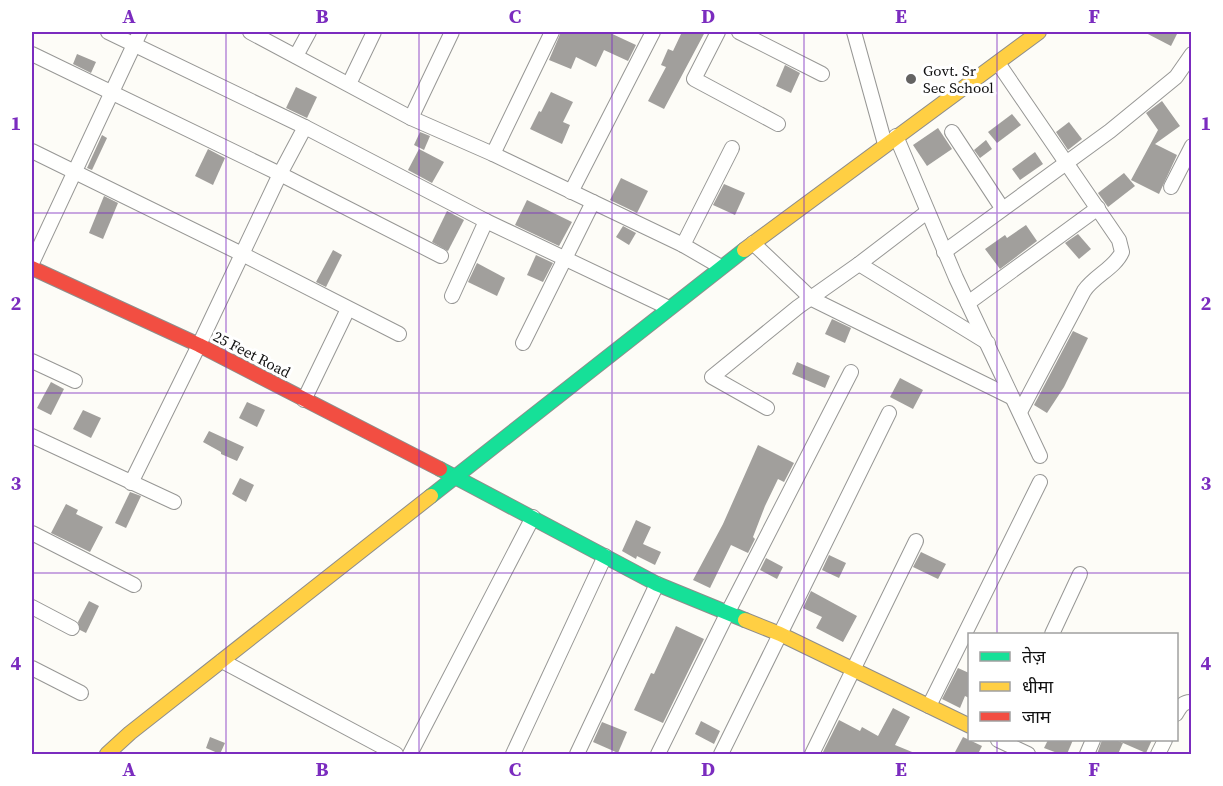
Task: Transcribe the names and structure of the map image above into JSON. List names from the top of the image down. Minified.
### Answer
{"streets":{"street":["25 Feet Road"]},"places":["Govt. Sr Sec School"],"legend":["तेज़","धीमा","जाम"],"grid":{"columns":["A","B","C","D","E","F"],"rows":["1","2","3","4"]}}
